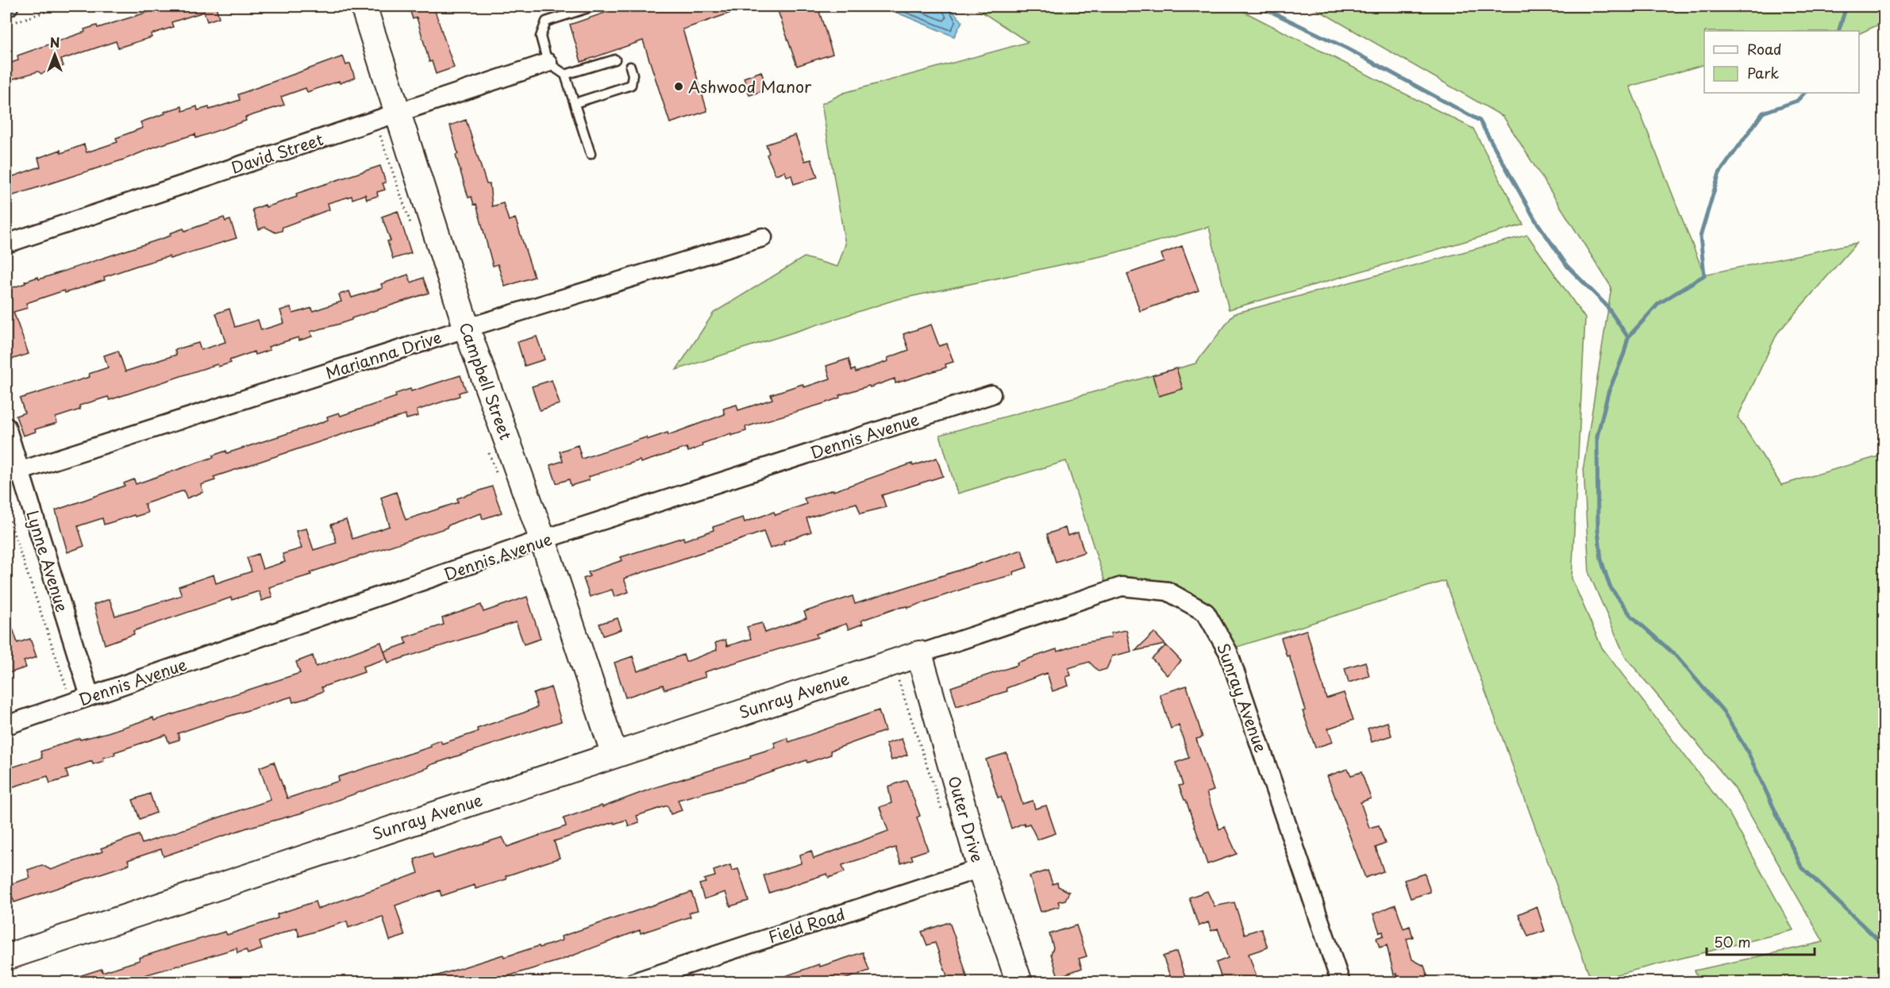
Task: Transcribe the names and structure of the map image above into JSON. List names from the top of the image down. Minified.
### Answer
{"streets":{"street":["David Street","Marianna Drive","Campbell Street","Dennis Avenue","Lynne Avenue","Sunray Avenue","Outer Drive","Field Road"]},"crossings":[["David Street","Campbell Street"],["Marianna Drive","Campbell Street"],["Marianna Drive","Lynne Avenue"],["Campbell Street","Dennis Avenue"],["Campbell Street","Sunray Avenue"],["Dennis Avenue","Lynne Avenue"],["Sunray Avenue","Outer Drive"],["Outer Drive","Field Road"]],"places":["Ashwood Manor"],"legend":["Road","Park"],"scale_bar":"50 m","north":"top"}
